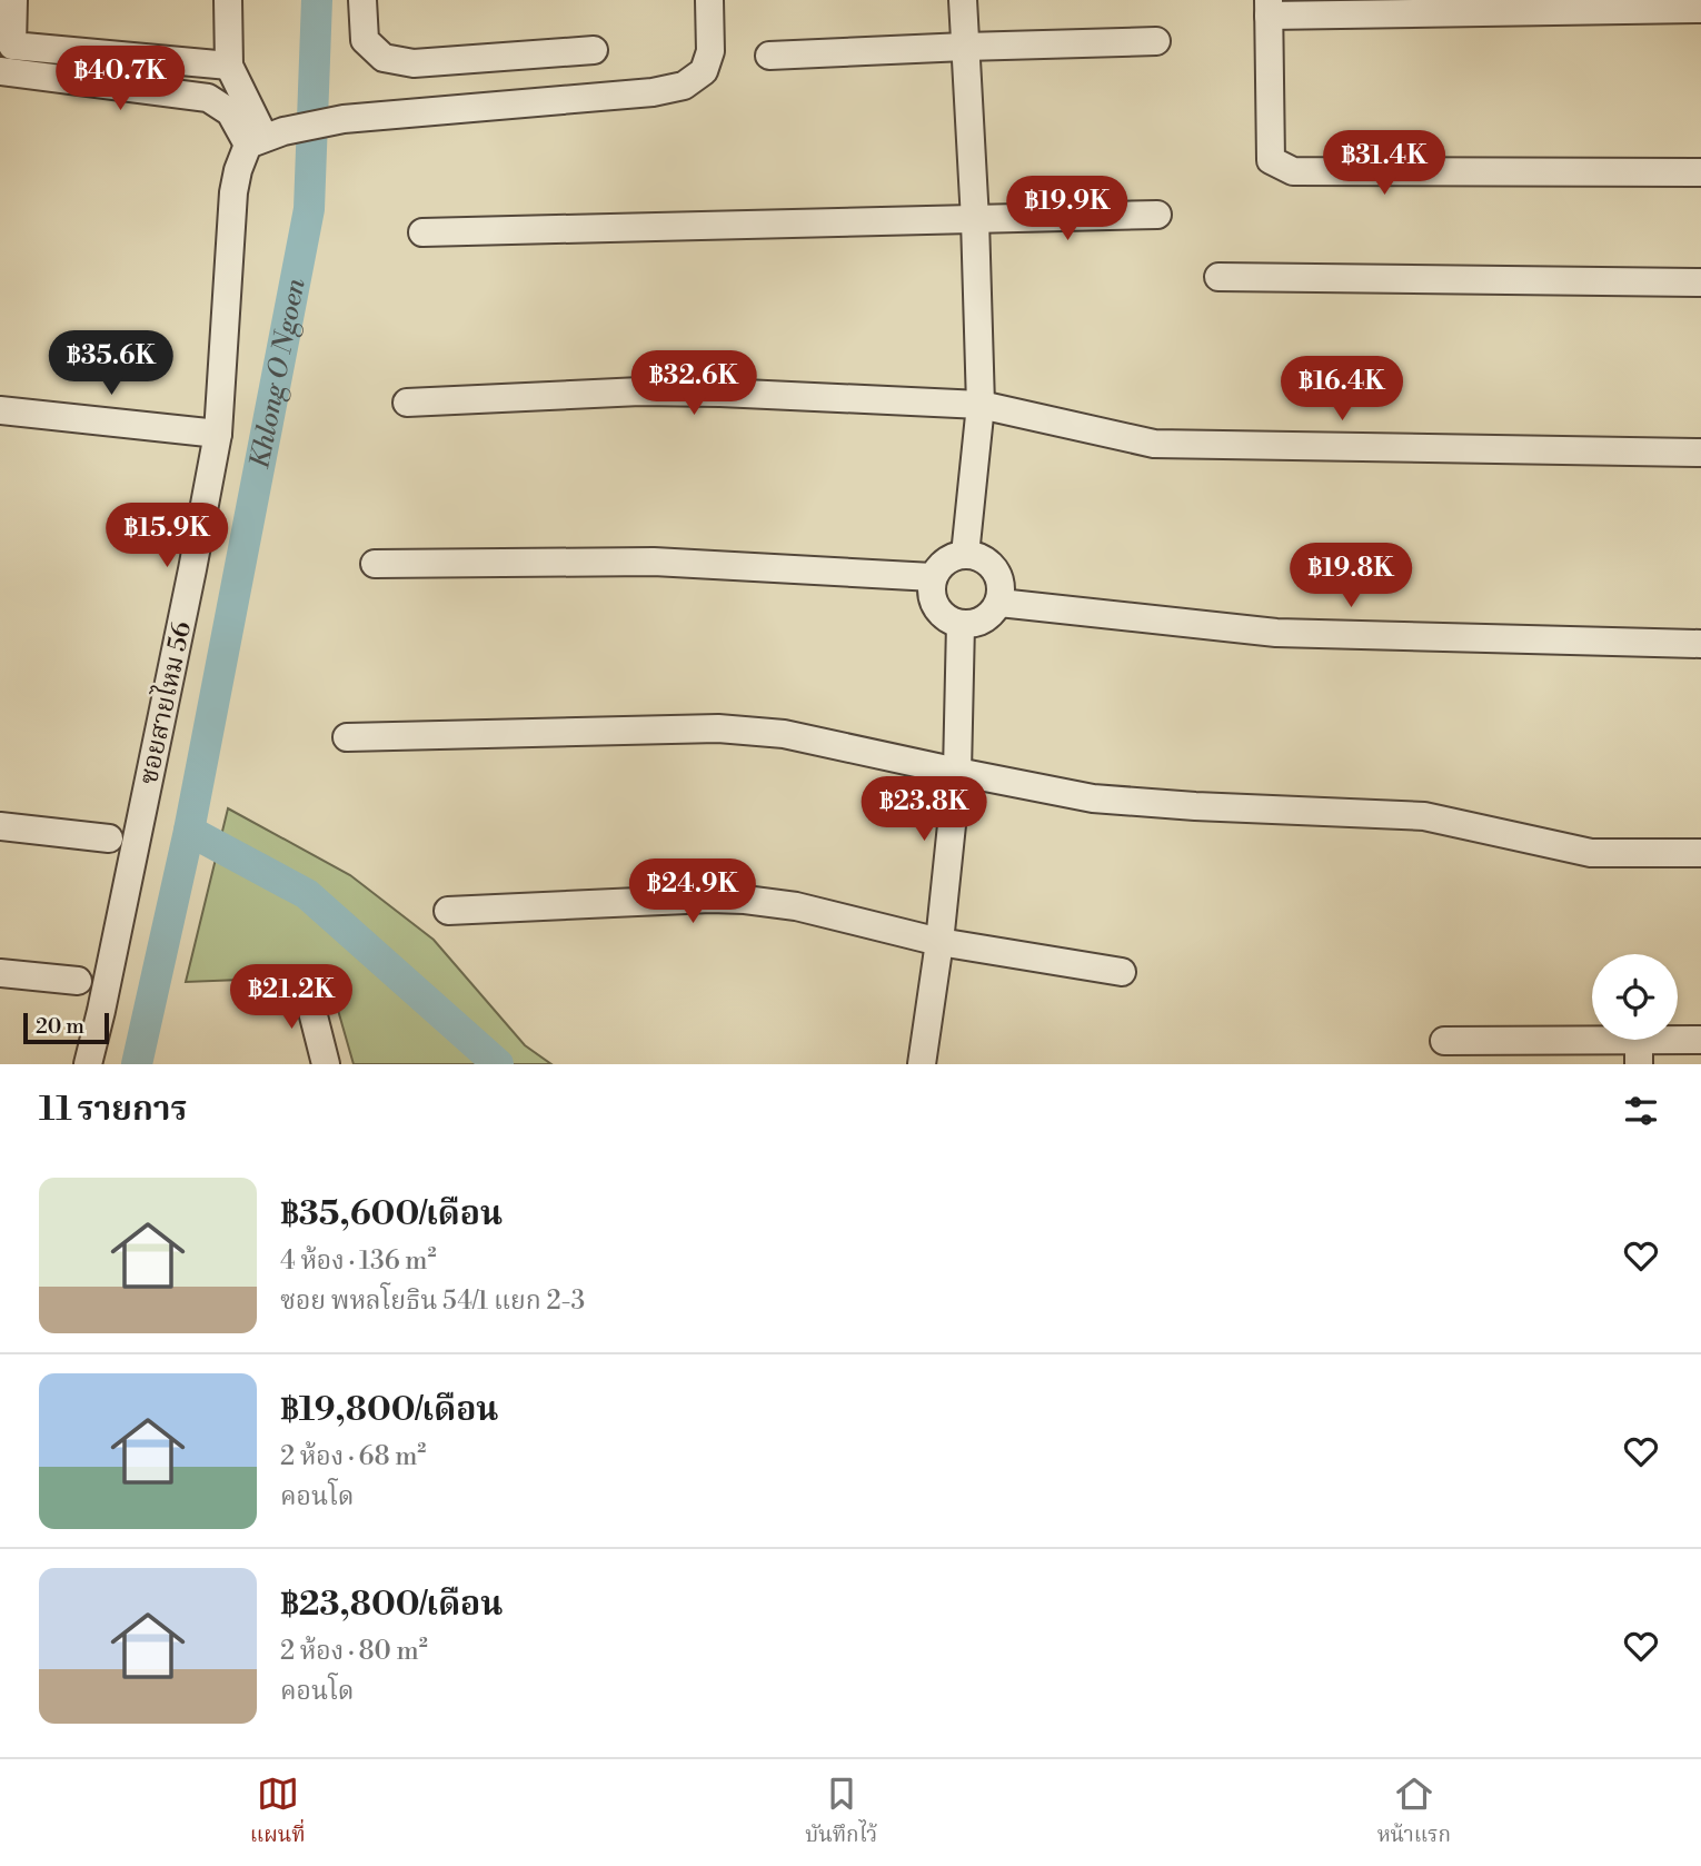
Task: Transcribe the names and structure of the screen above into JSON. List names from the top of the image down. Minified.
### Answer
{"streets":{"street":["ซอยสายไหม 56"]},"water":["Khlong O Ngoen"],"scale_bar":"20 m","page":{"price":["฿40.7K","฿31.4K","฿19.9K","฿35.6K","฿32.6K","฿16.4K","฿15.9K","฿19.8K","฿23.8K","฿24.9K","฿21.2K"],"scale":"20 m","heading":"11 รายการ","list":[{"name":"฿35,600/เดือน","note":"4 ห้อง · 136 m² · ซอย พหลโยธิน 54/1 แยก 2-3"},{"name":"฿19,800/เดือน","note":"2 ห้อง · 68 m² · คอนโด"},{"name":"฿23,800/เดือน","note":"2 ห้อง · 80 m² · คอนโด"}],"tabs":["แผนที่","บันทึกไว้","หน้าแรก"]}}
